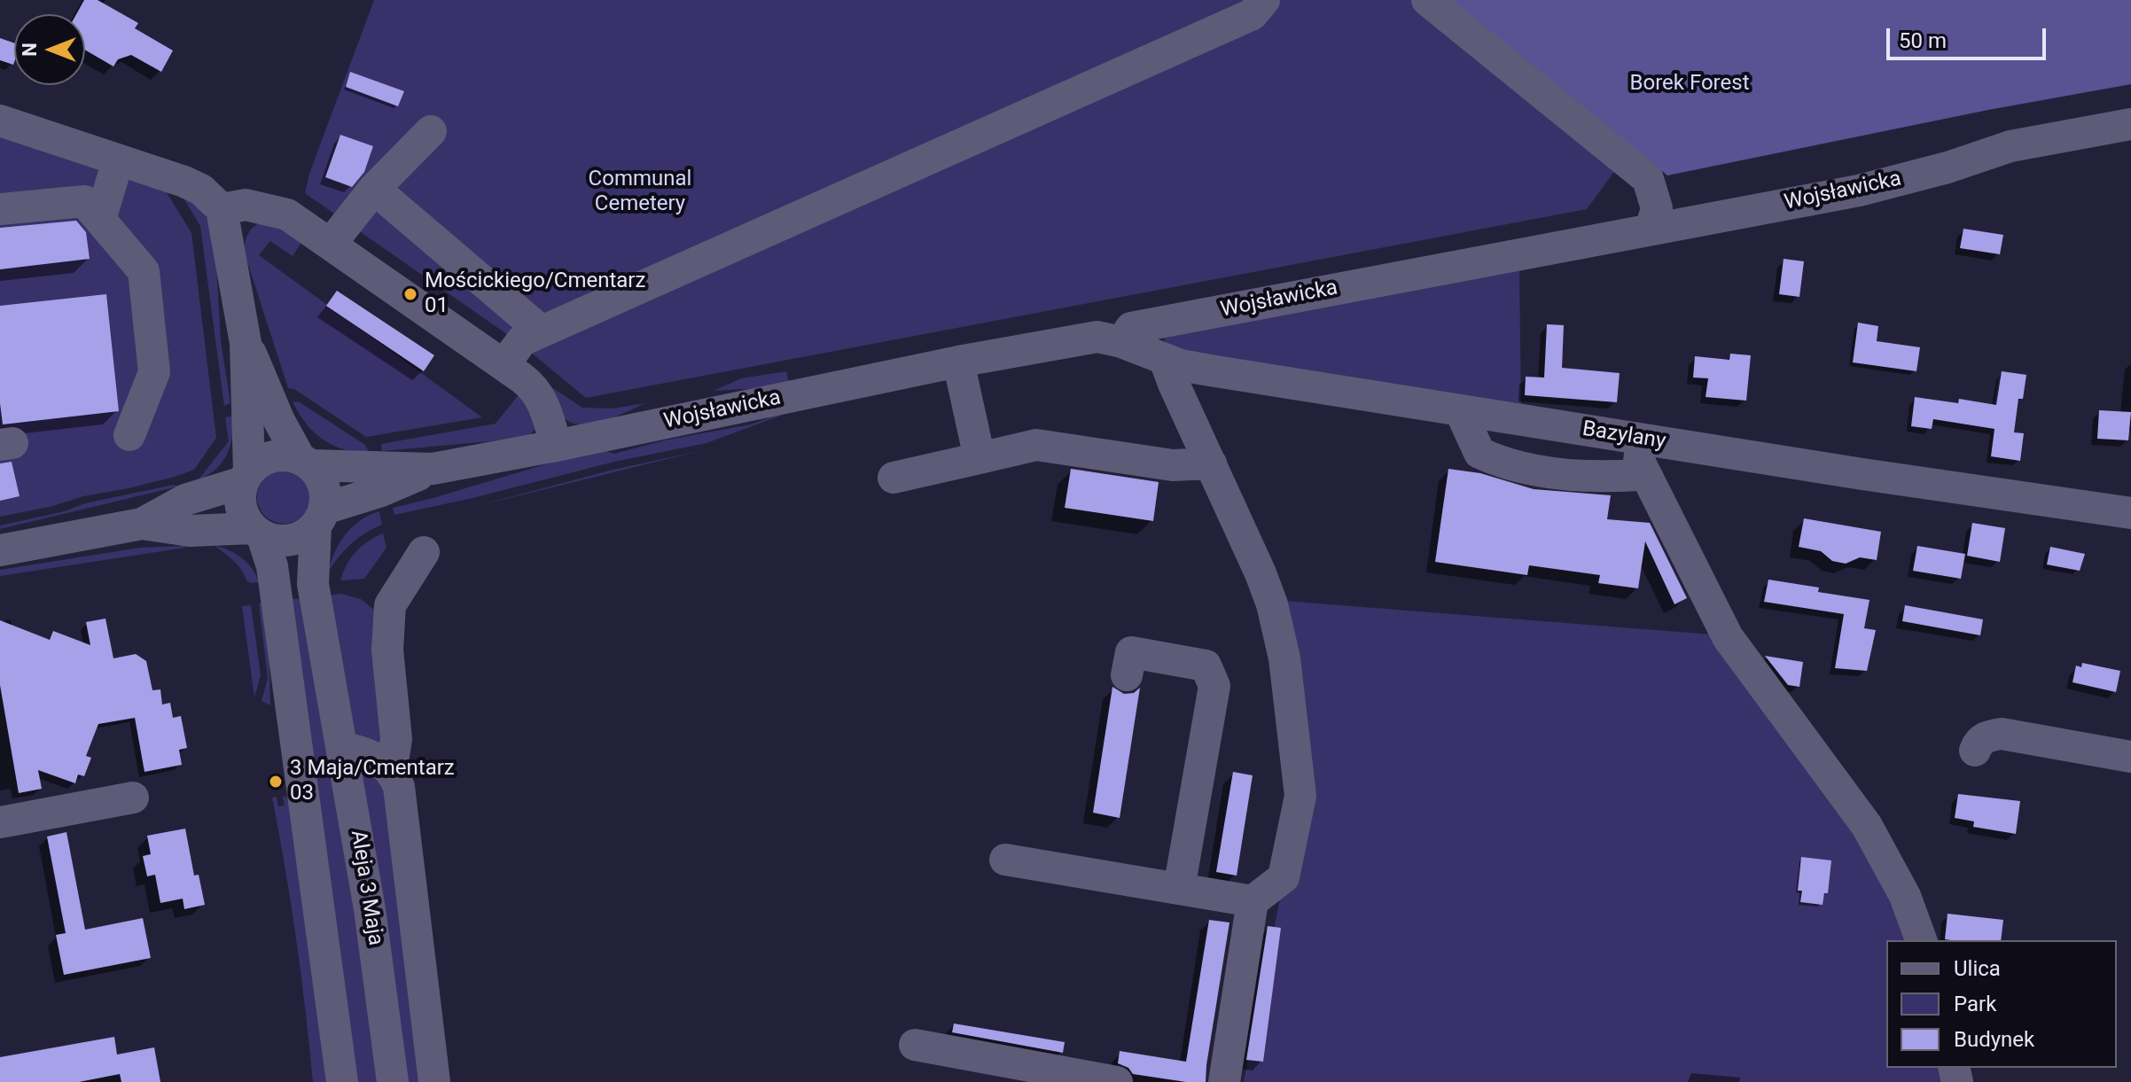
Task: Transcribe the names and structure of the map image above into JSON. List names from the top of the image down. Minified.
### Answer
{"streets":{"street":["Wojsławicka","Bazylany","Aleja 3 Maja"]},"crossings":[["Wojsławicka","Bazylany"],["Wojsławicka","Aleja 3 Maja"]],"parks":["Borek Forest","Communal Cemetery"],"places":["Mościckiego/Cmentarz 01","3 Maja/Cmentarz 03"],"legend":["Ulica","Park","Budynek"],"scale_bar":"50 m","north":"left"}
